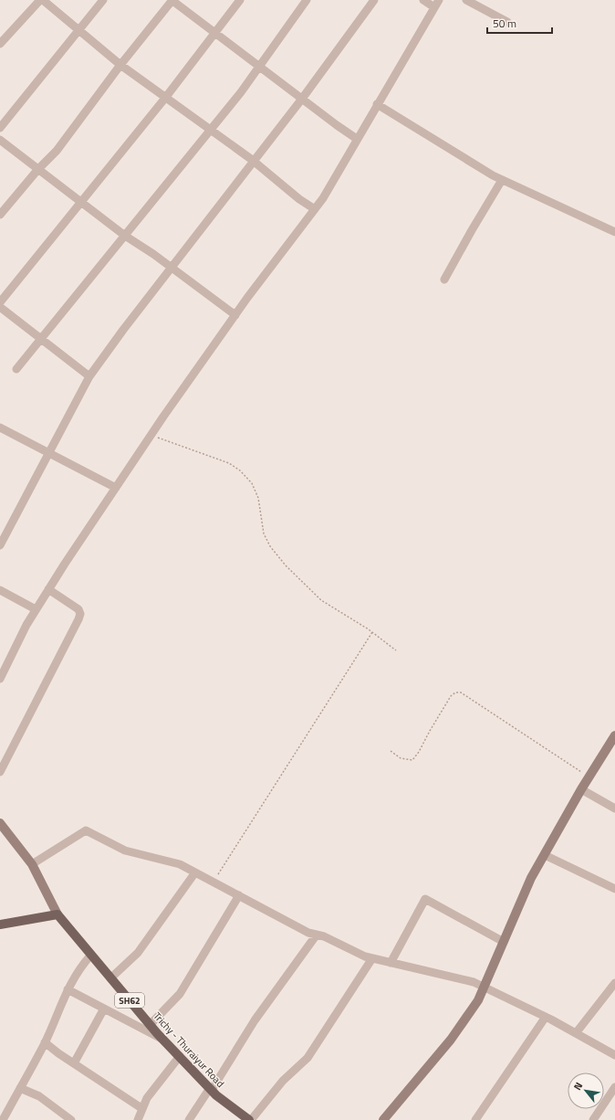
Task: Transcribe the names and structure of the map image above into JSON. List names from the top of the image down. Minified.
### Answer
{"streets":{"main road":["SH62","Trichy - Thuraiyur Road"]},"scale_bar":"50 m","north":"top left"}
